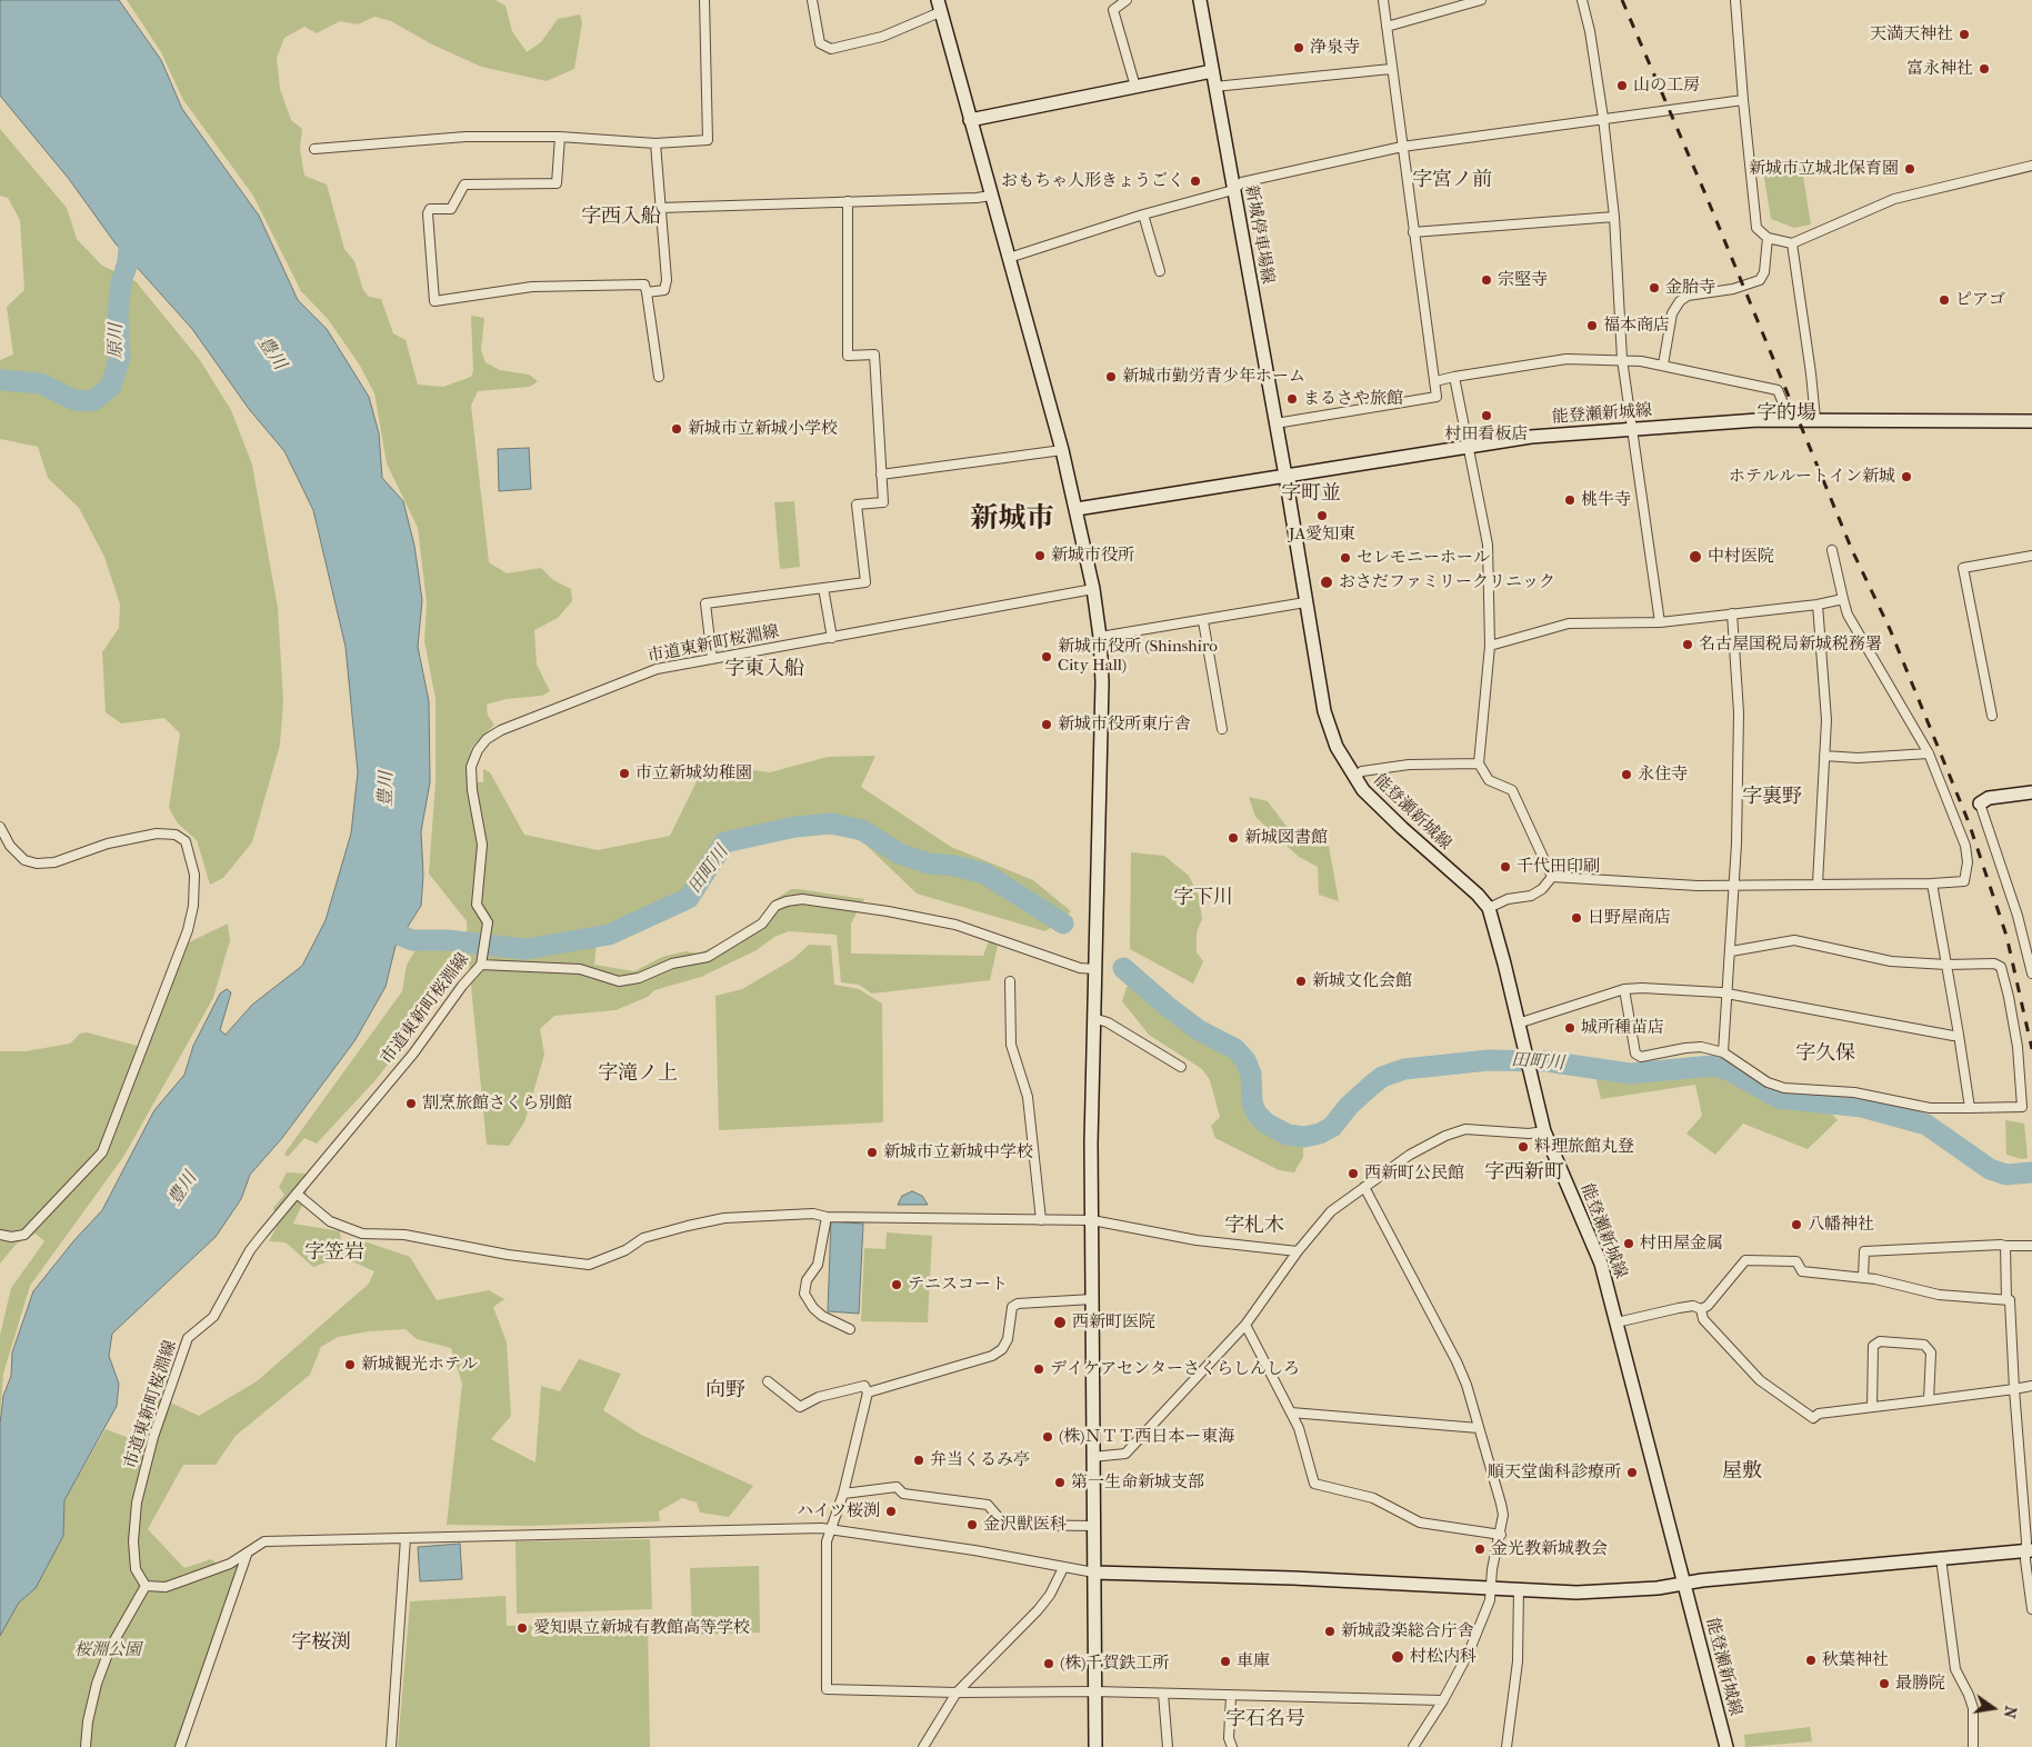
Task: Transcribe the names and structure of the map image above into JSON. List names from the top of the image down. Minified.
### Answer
{"streets":{"street":["新城停車場線","能登瀬新城線","市道東新町桜淵線"]},"crossings":[["新城停車場線","能登瀬新城線"]],"districts":["字宮ノ前","字西入船","字的場","字町並","新城市","字東入船","字裏野","字下川","字久保","字滝ノ上","字西新町","字札木","字笠岩","向野","屋敷","字桜渕","字石名号"],"water":["原川","豊川","田町川"],"parks":["桜淵公園"],"places":["天満天神社","浄泉寺","富永神社","山の工房","新城市立城北保育園","おもちゃ人形きょうごく","宗堅寺","金胎寺","ピアゴ","福本商店","新城市勤労青少年ホーム","まるさや旅館","村田看板店","新城市立新城小学校","ホテルルートイン新城","桃牛寺","JA愛知東","新城市役所","中村医院","セレモニーホール","おさだファミリークリニック","名古屋国税局新城税務署","新城市役所 (Shinshiro City Hall)","新城市役所東庁舎","市立新城幼稚園","永住寺","新城図書館","千代田印刷","日野屋商店","新城文化会館","城所種苗店","割烹旅館さくら別館","料理旅館丸登","新城市立新城中学校","西新町公民館","八幡神社","村田屋金属","テニスコート","西新町医院","新城観光ホテル","デイケアセンターさくらしんしろ","(株)ＮＴＴ西日本ー東海","弁当くるみ亭","順天堂歯科診療所","第一生命新城支部","ハイツ桜渕","金沢獣医科","金光教新城教会","愛知県立新城有教館高等学校","新城設楽総合庁舎","村松内科","秋葉神社","車庫","(株)千賀鉄工所","最勝院"],"north":"right"}
